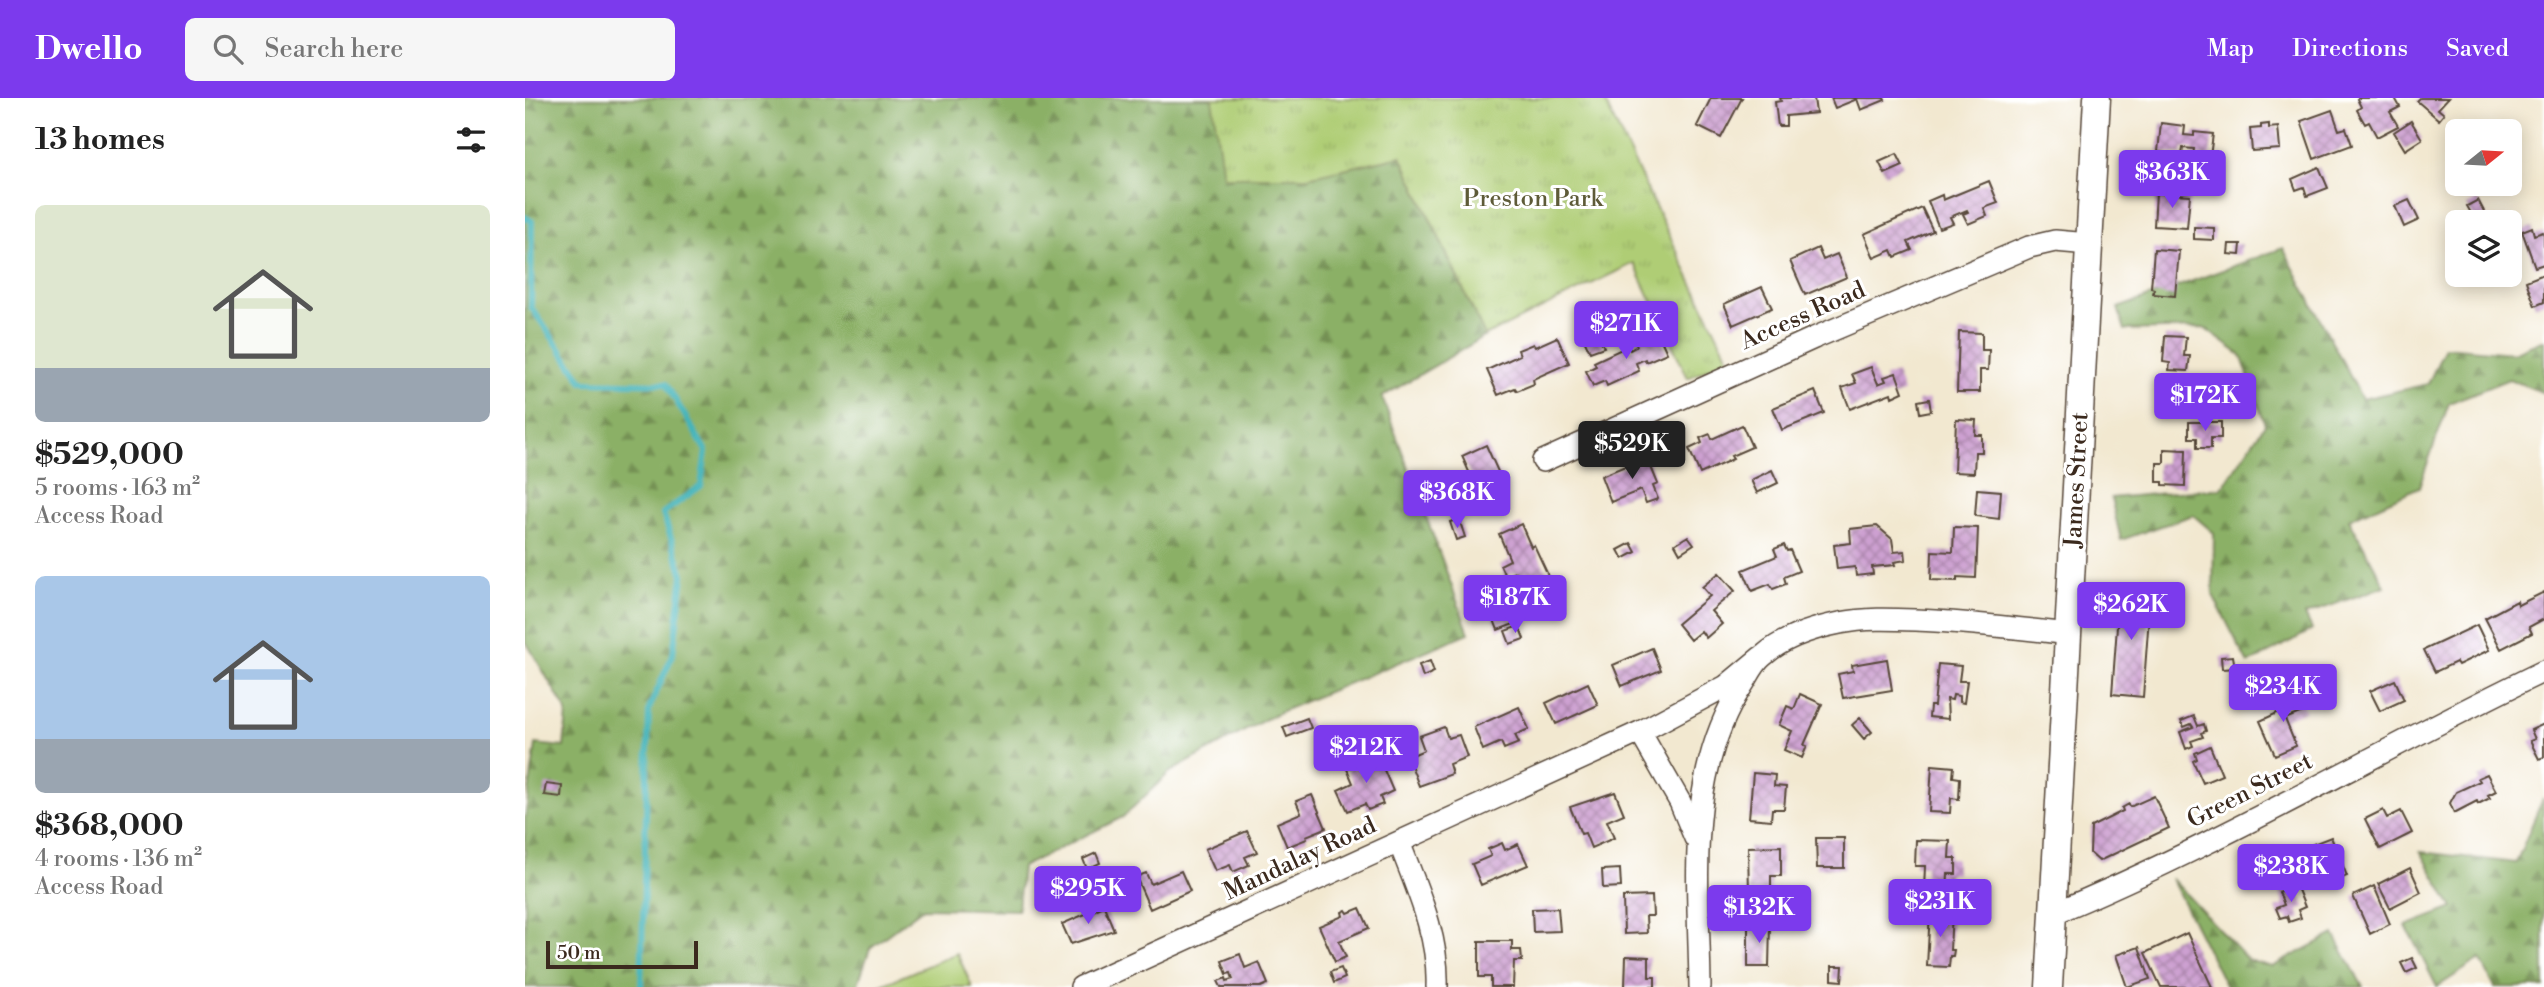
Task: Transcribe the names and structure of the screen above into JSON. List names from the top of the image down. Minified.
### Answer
{"streets":{"main road":["James Street"],"street":["Access Road","Green Street","Mandalay Road"]},"crossings":[["Access Road","James Street"],["James Street","Green Street"],["James Street","Mandalay Road"]],"parks":["Preston Park"],"scale_bar":"50 m","north":"right","page":{"header":"Dwello","search":"Search here","nav":["Map","Directions","Saved"],"heading":"13 homes","price":["$363K","$271K","$172K","$529K","$368K","$187K","$262K","$234K","$212K","$238K","$295K","$231K","$132K"],"list":[{"name":"$529,000","note":"5 rooms · 163 m² · Access Road"},{"name":"$368,000","note":"4 rooms · 136 m² · Access Road"}],"scale":"50 m"}}
